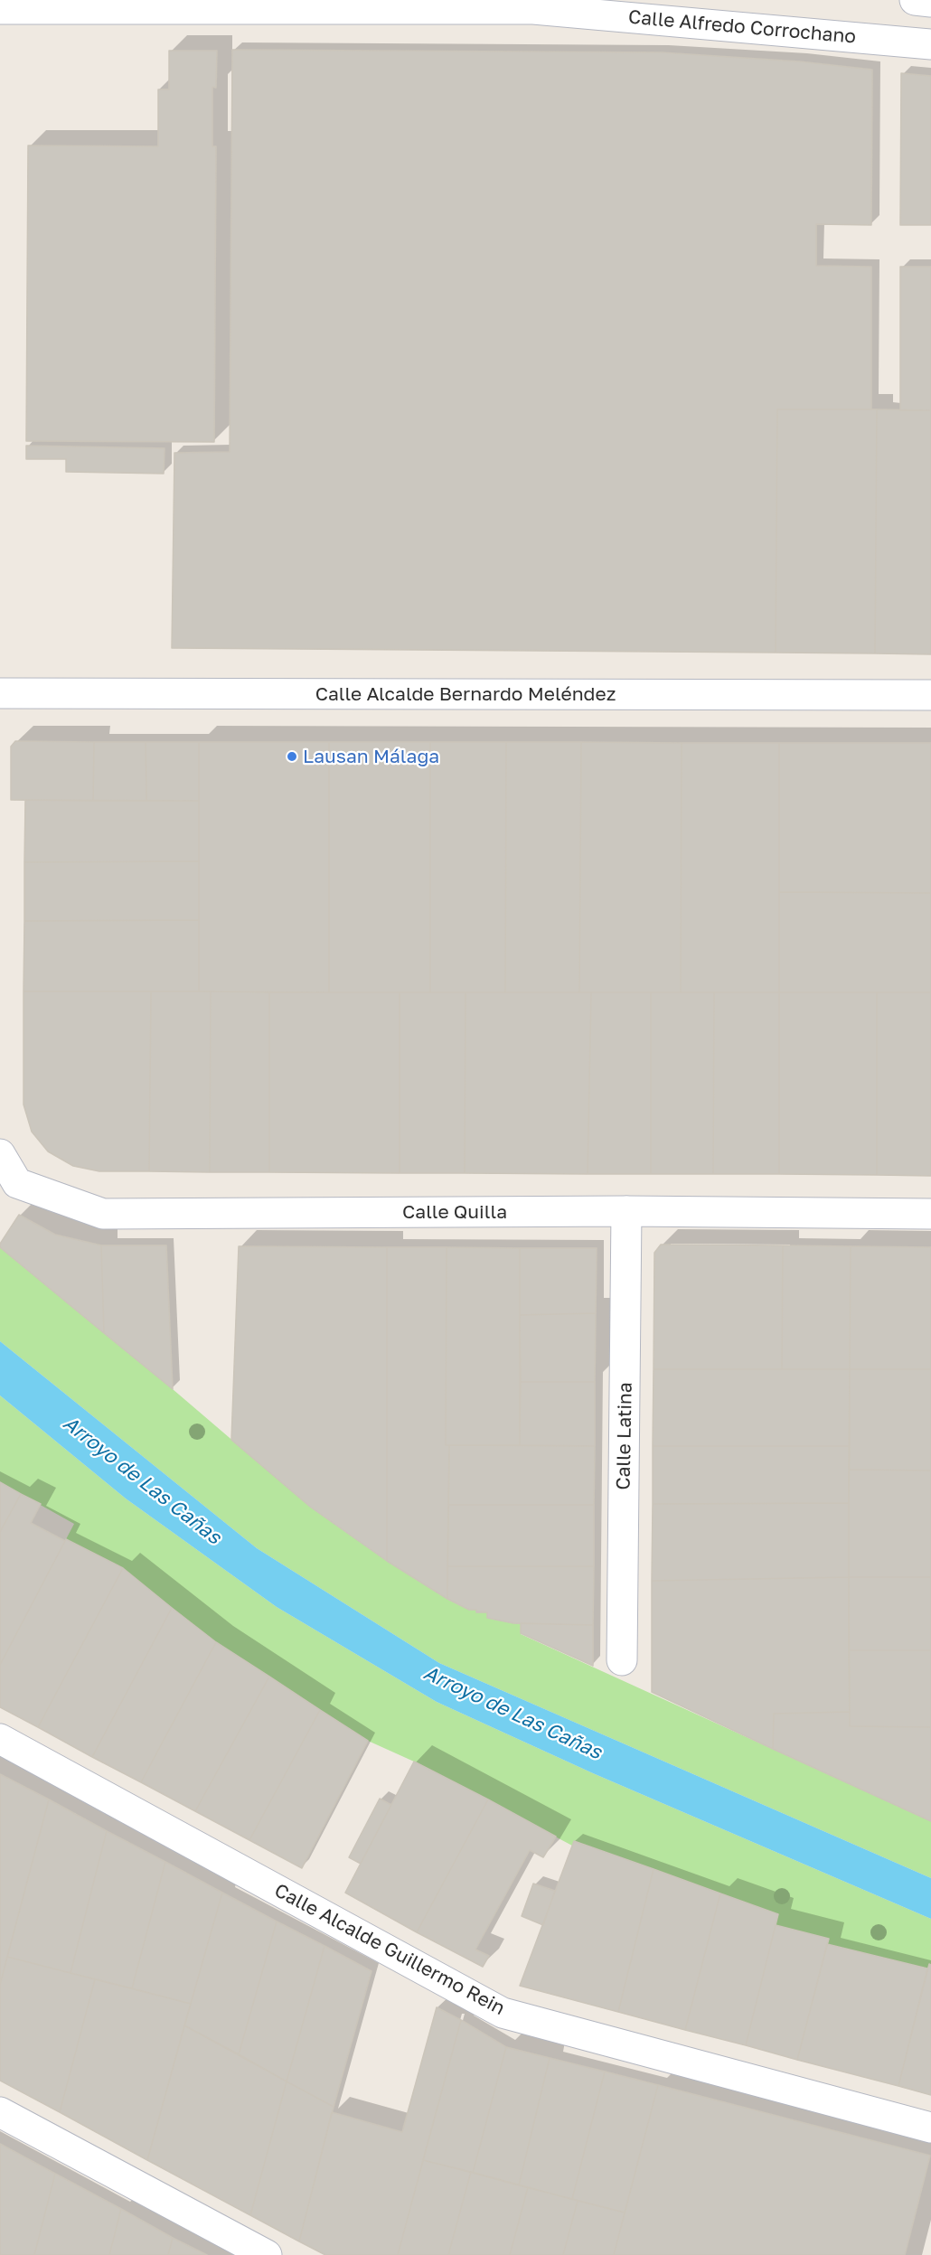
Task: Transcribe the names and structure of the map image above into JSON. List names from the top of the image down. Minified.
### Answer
{"streets":{"street":["Calle Alfredo Corrochano","Calle Alcalde Bernardo Meléndez","Calle Quilla","Calle Latina","Calle Alcalde Guillermo Rein"]},"crossings":[["Calle Quilla","Calle Latina"]],"water":["Arroyo de Las Cañas"],"places":["Lausan Málaga"]}
